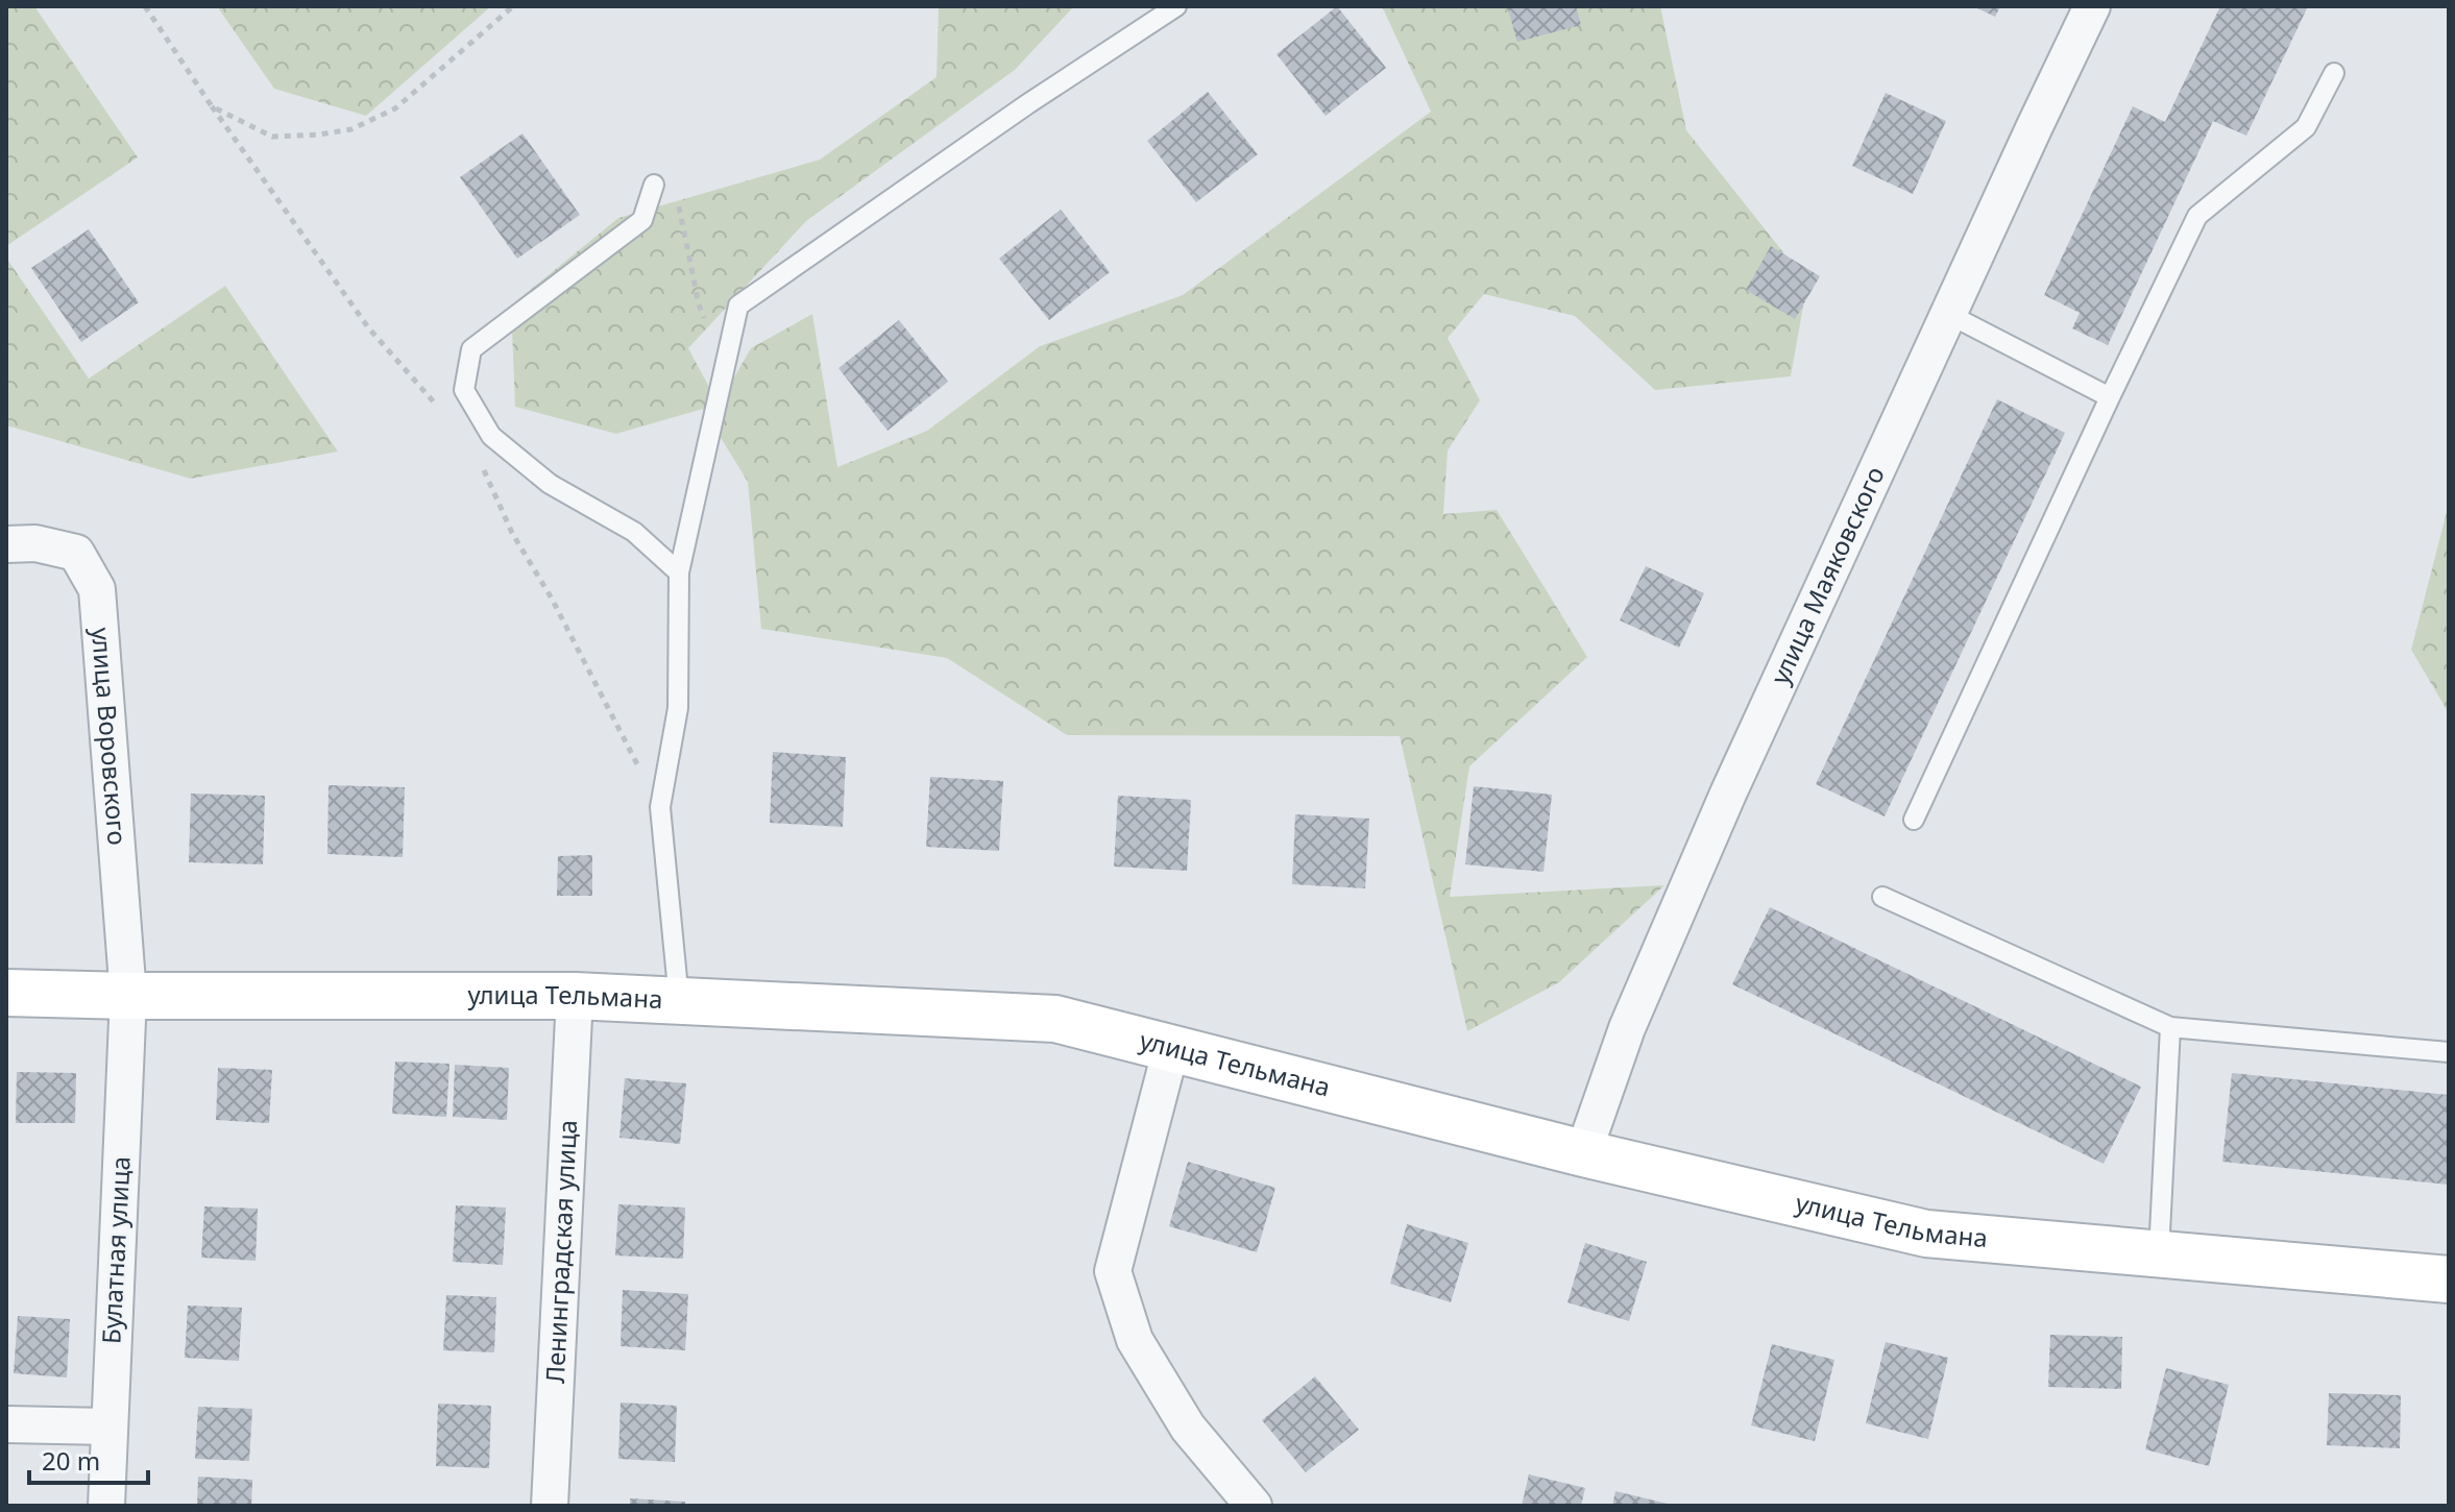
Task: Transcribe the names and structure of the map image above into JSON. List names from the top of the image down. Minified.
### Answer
{"streets":{"street":["улица Маяковского","улица Воровского","улица Тельмана","Булатная улица","Ленинградская улица"]},"crossings":[["улица Маяковского","улица Тельмана"],["улица Воровского","улица Тельмана"],["улица Воровского","Булатная улица"],["улица Тельмана","Булатная улица"],["улица Тельмана","Ленинградская улица"]],"scale_bar":"20 m"}
